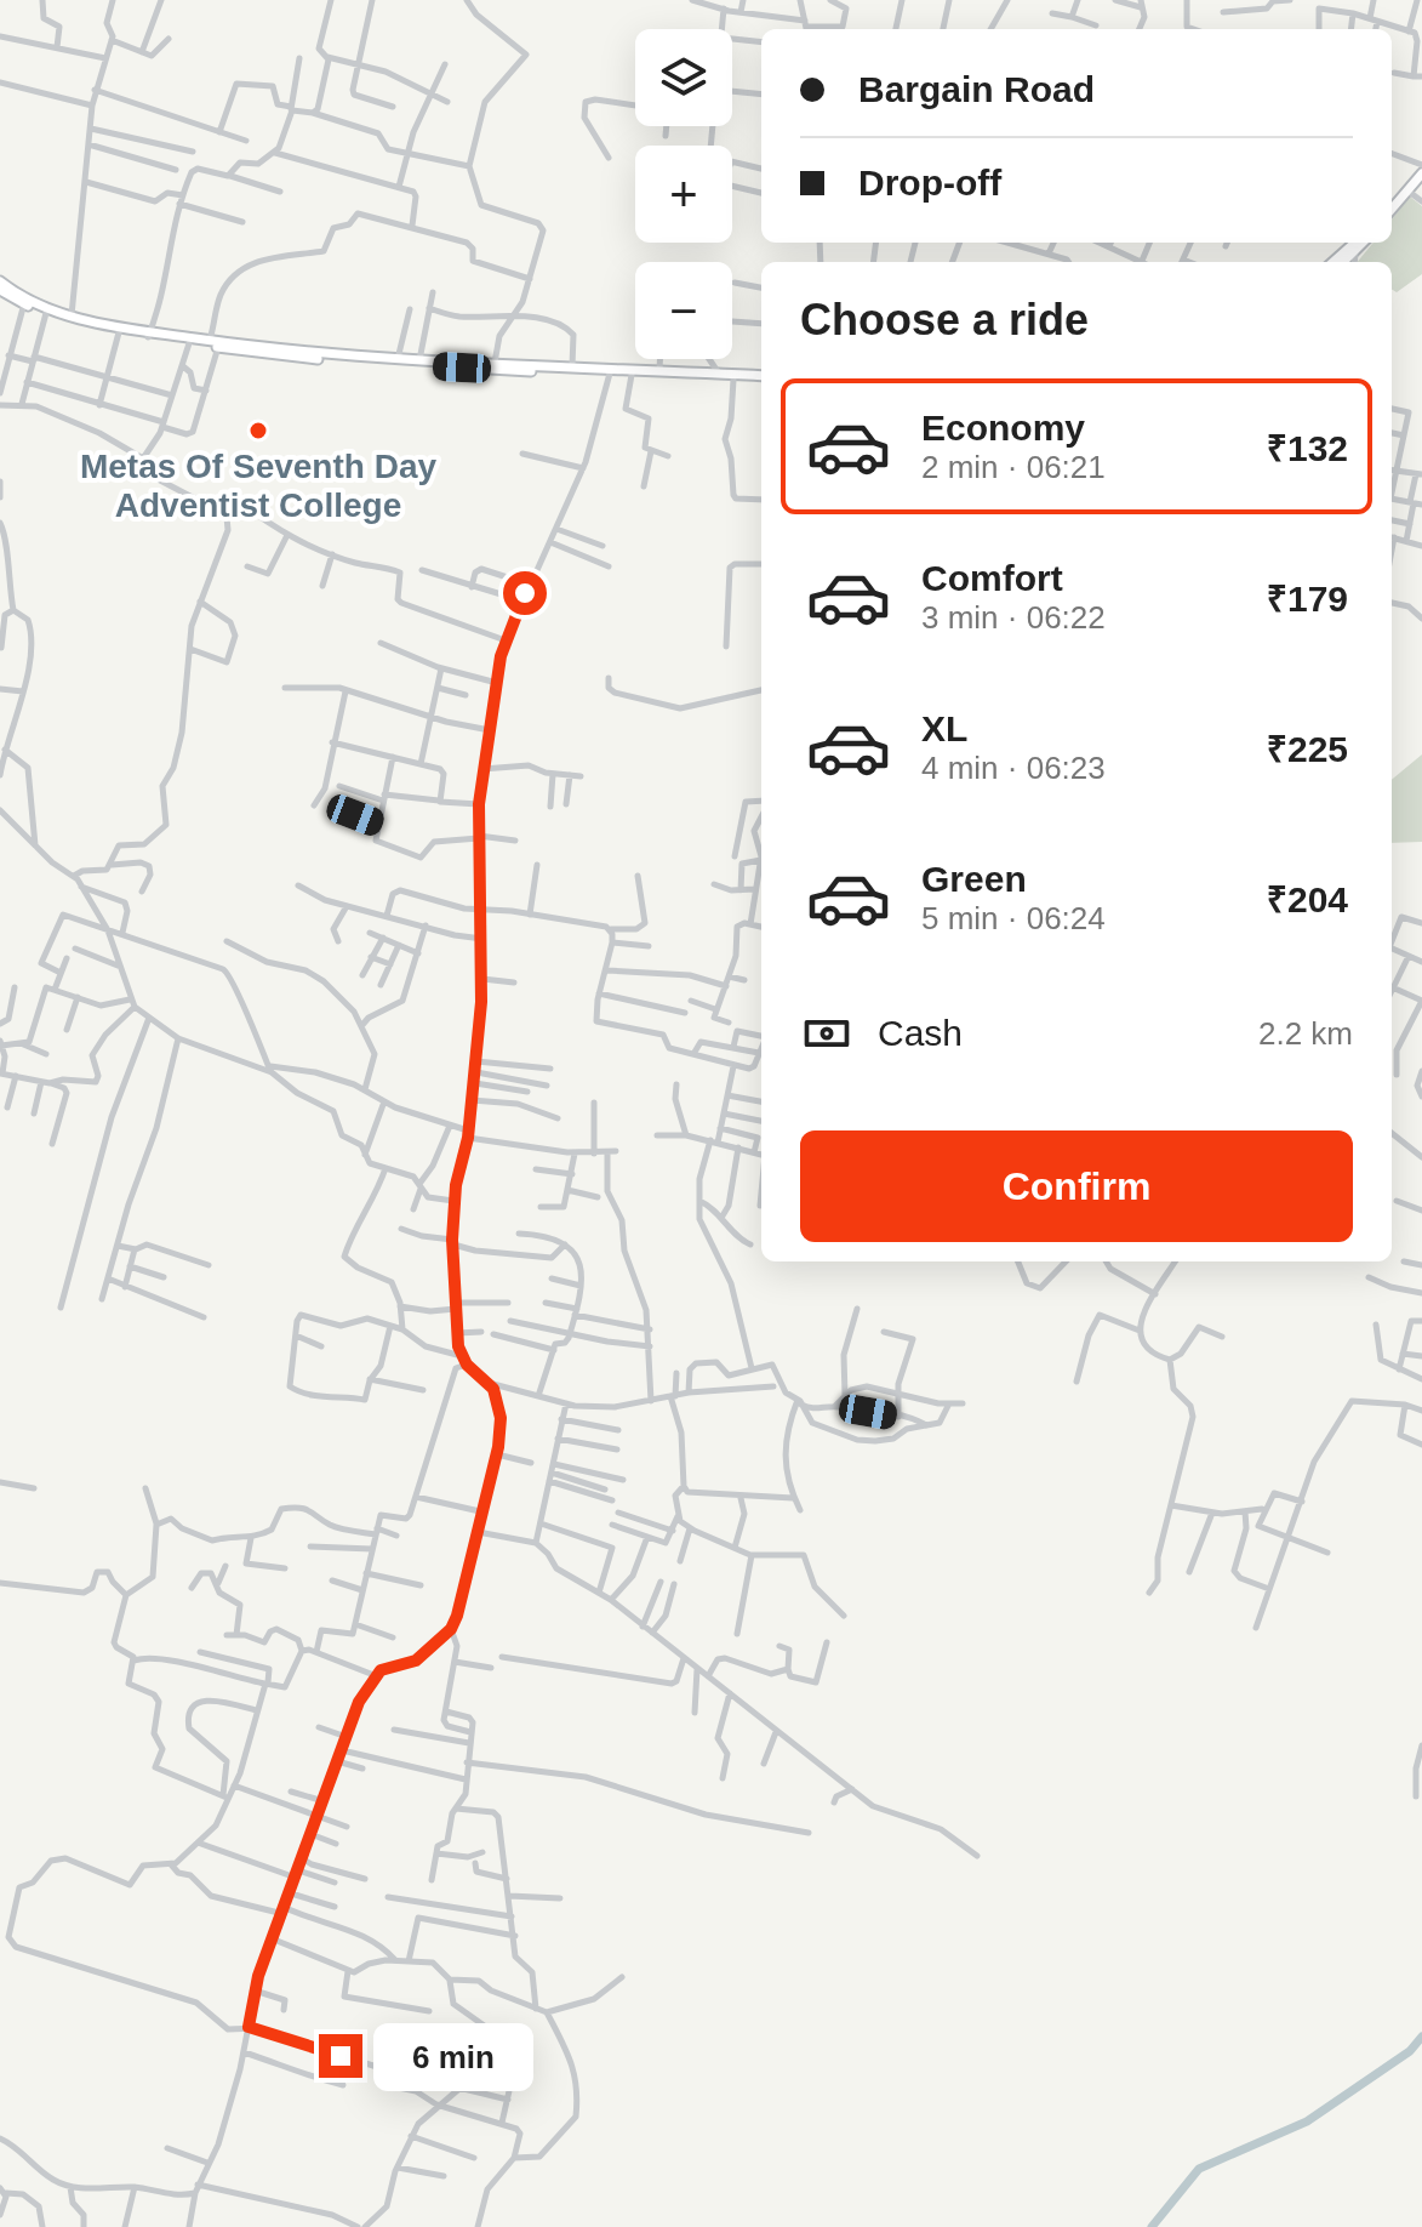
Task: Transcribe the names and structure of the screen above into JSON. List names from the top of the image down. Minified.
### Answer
{"places":["Metas Of Seventh Day Adventist College"],"page":{"map_buttons":["+","−"],"banner":["Bargain Road","Drop-off"],"heading":"Choose a ride","list":[{"name":"Economy","note":"2 min · 06:21","value":"₹132"},{"name":"Comfort","note":"3 min · 06:22","value":"₹179"},{"name":"XL","note":"4 min · 06:23","value":"₹225"},{"name":"Green","note":"5 min · 06:24","value":"₹204"}],"pay":["Cash","2.2 km"],"buttons":"Confirm","bubble":"6 min"}}
